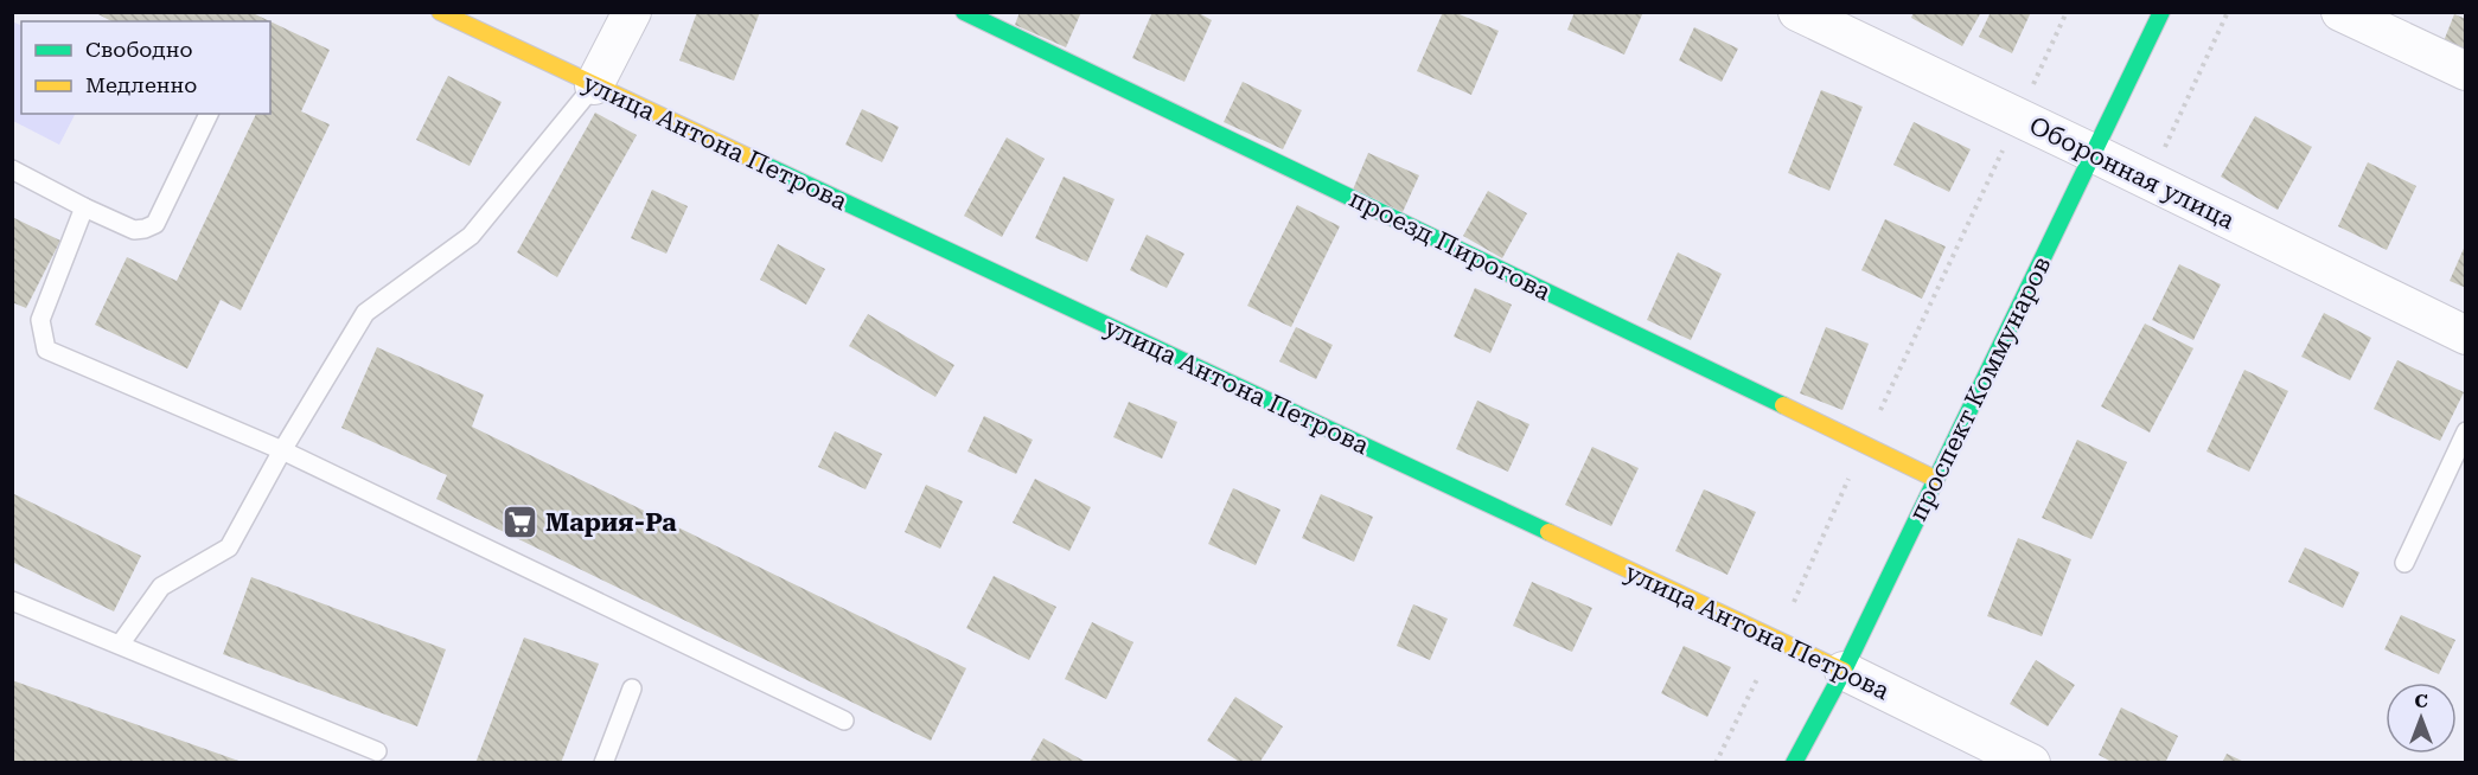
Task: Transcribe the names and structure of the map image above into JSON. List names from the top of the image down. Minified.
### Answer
{"streets":{"street":["улица Антона Петрова","Оборонная улица","проезд Пирогова","проспект Коммунаров"]},"crossings":[["улица Антона Петрова","проспект Коммунаров"],["Оборонная улица","проспект Коммунаров"],["проезд Пирогова","проспект Коммунаров"]],"places":{"supermarket":["Мария-Ра"]},"legend":["Свободно","Медленно"],"north":"top"}
